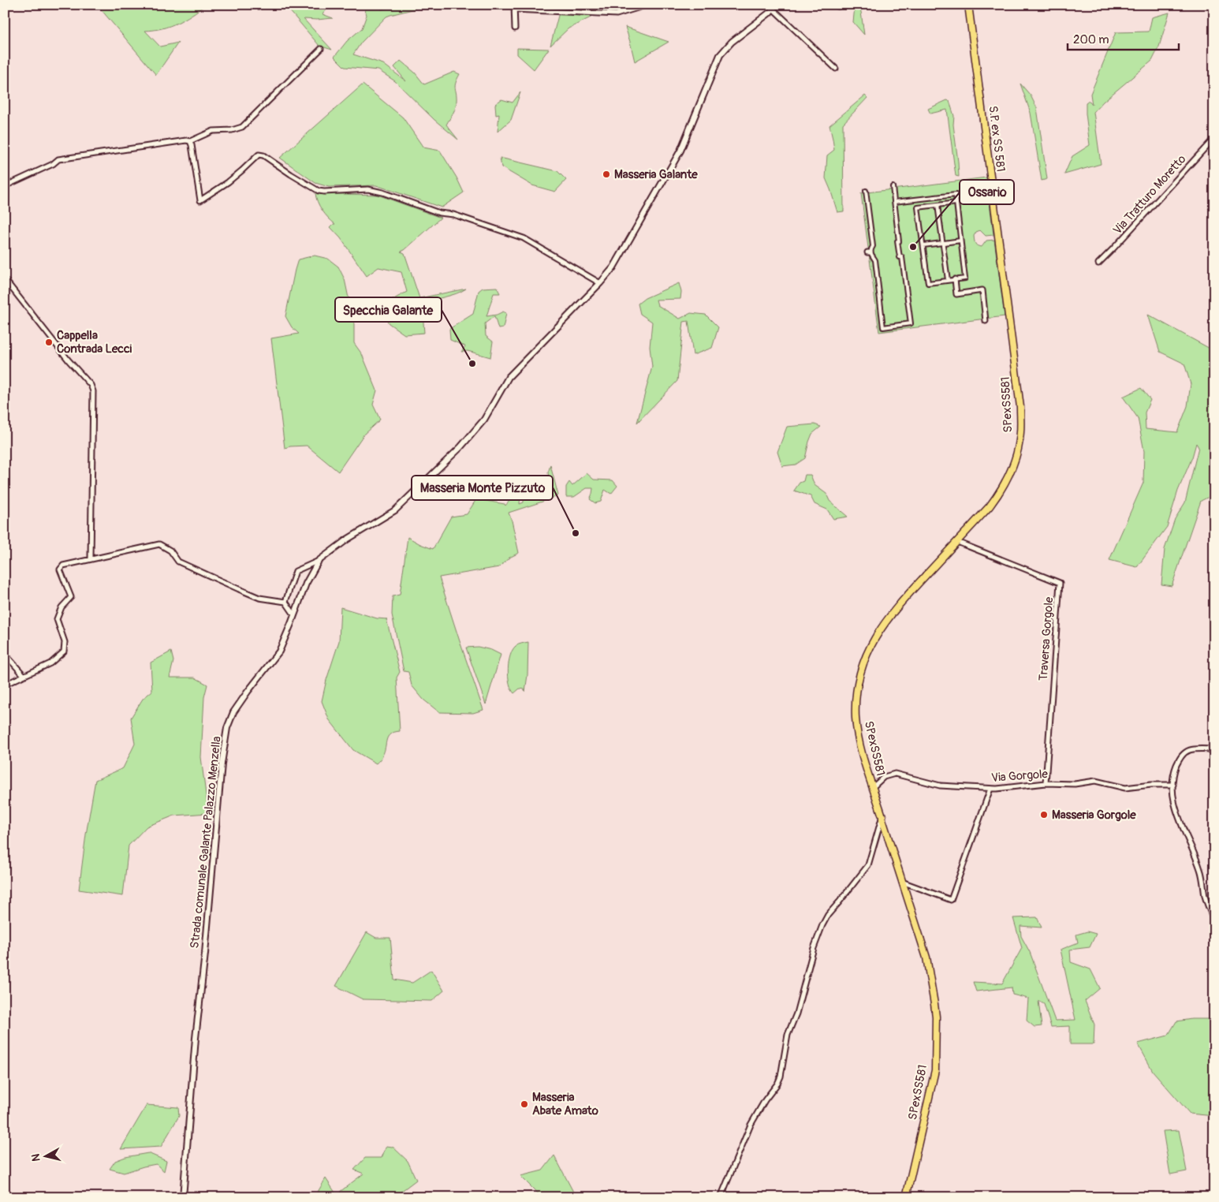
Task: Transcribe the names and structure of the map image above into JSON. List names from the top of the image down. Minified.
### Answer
{"streets":{"main road":["S.P. ex SS 581","SPexSS581"],"street":["Via Tratturo Moretto","Traversa Gorgole","Via Gorgole","Strada comunale Galante Palazzo Menzella"]},"crossings":[["S.P. ex SS 581","SPexSS581"],["SPexSS581","Traversa Gorgole"],["SPexSS581","Via Gorgole"],["Traversa Gorgole","Via Gorgole"]],"places":["Masseria Galante","Ossario","Cappella Contrada Lecci","Specchia Galante","Masseria Monte Pizzuto","Masseria Gorgole","Masseria Abate Amato"],"scale_bar":"200 m","north":"left"}
